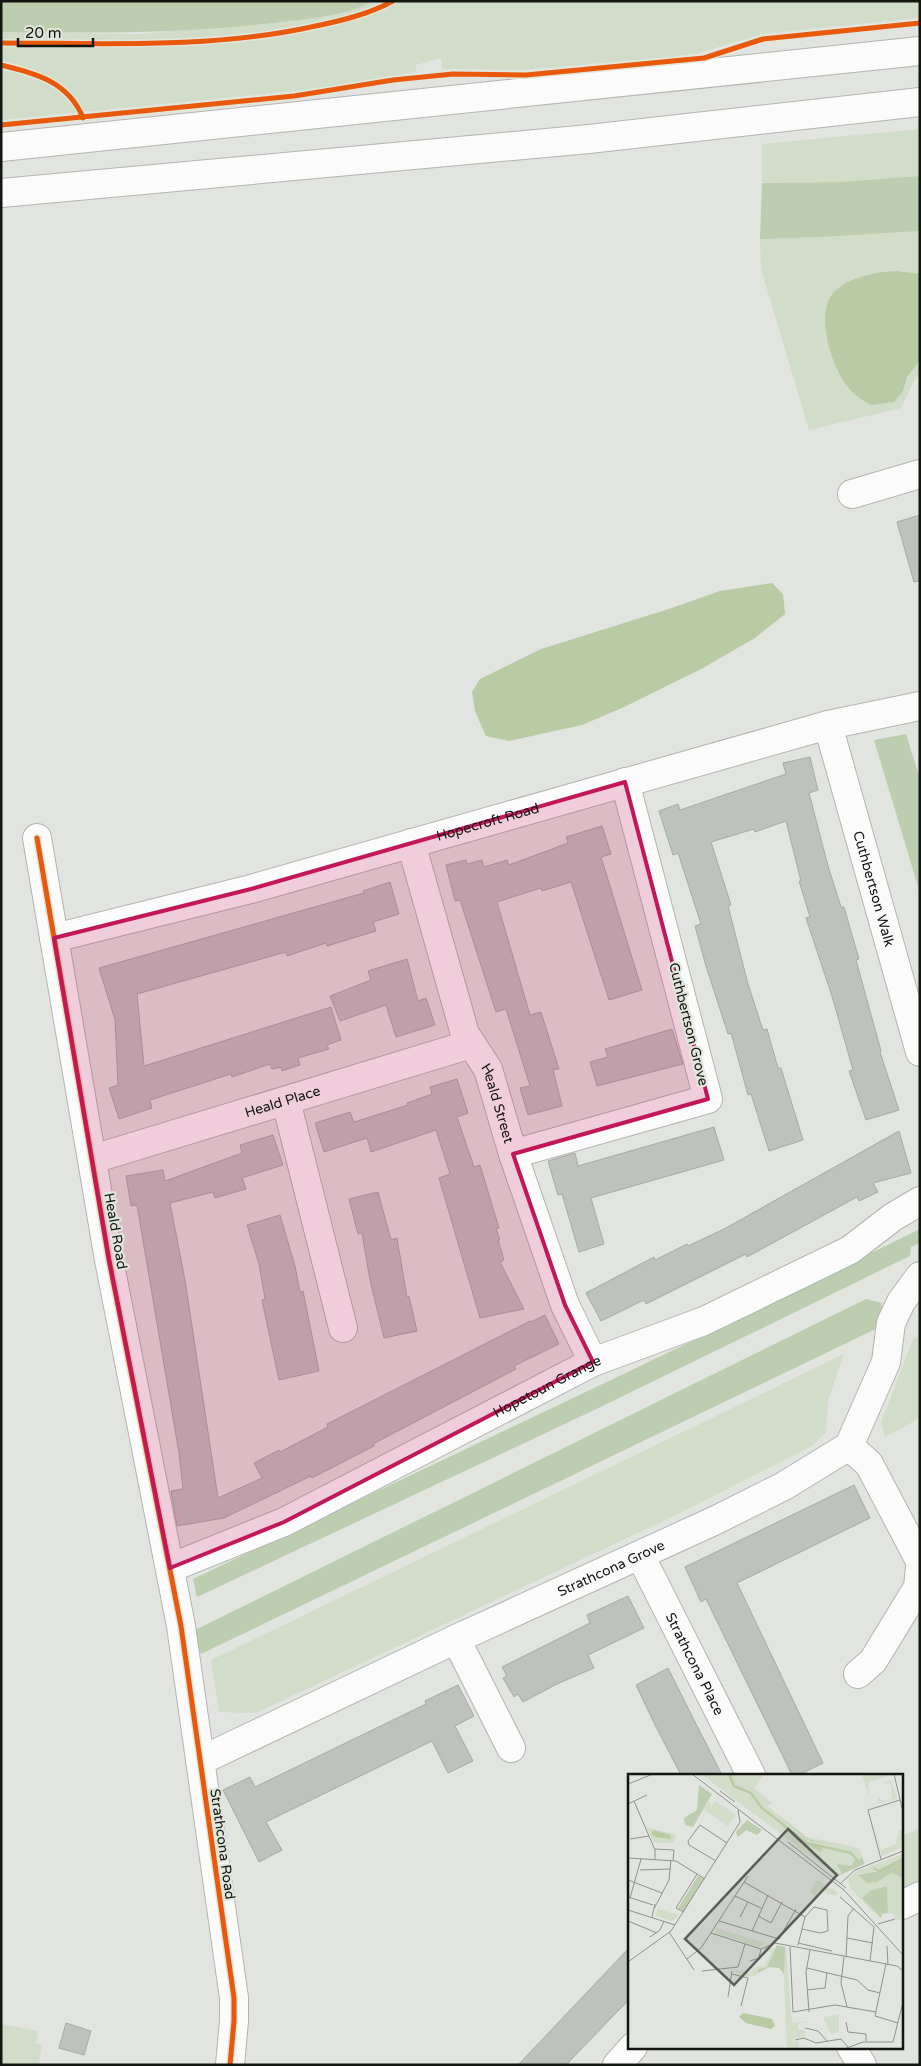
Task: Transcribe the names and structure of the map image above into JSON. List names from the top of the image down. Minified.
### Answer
{"streets":{"street":["Hopecroft Road","Cuthbertson Walk","Cuthbertson Grove","Heald Place","Heald Street","Heald Road","Hopetoun Grange","Strathcona Grove","Strathcona Place","Strathcona Road"]},"crossings":[["Hopecroft Road","Cuthbertson Walk"],["Hopecroft Road","Cuthbertson Grove"],["Hopecroft Road","Heald Street"],["Hopecroft Road","Heald Road"],["Cuthbertson Grove","Heald Street"],["Heald Place","Heald Street"],["Heald Place","Heald Road"],["Heald Street","Hopetoun Grange"],["Heald Road","Hopetoun Grange"],["Heald Road","Strathcona Road"],["Strathcona Grove","Strathcona Place"],["Strathcona Grove","Strathcona Road"]],"scale_bar":"20 m"}
